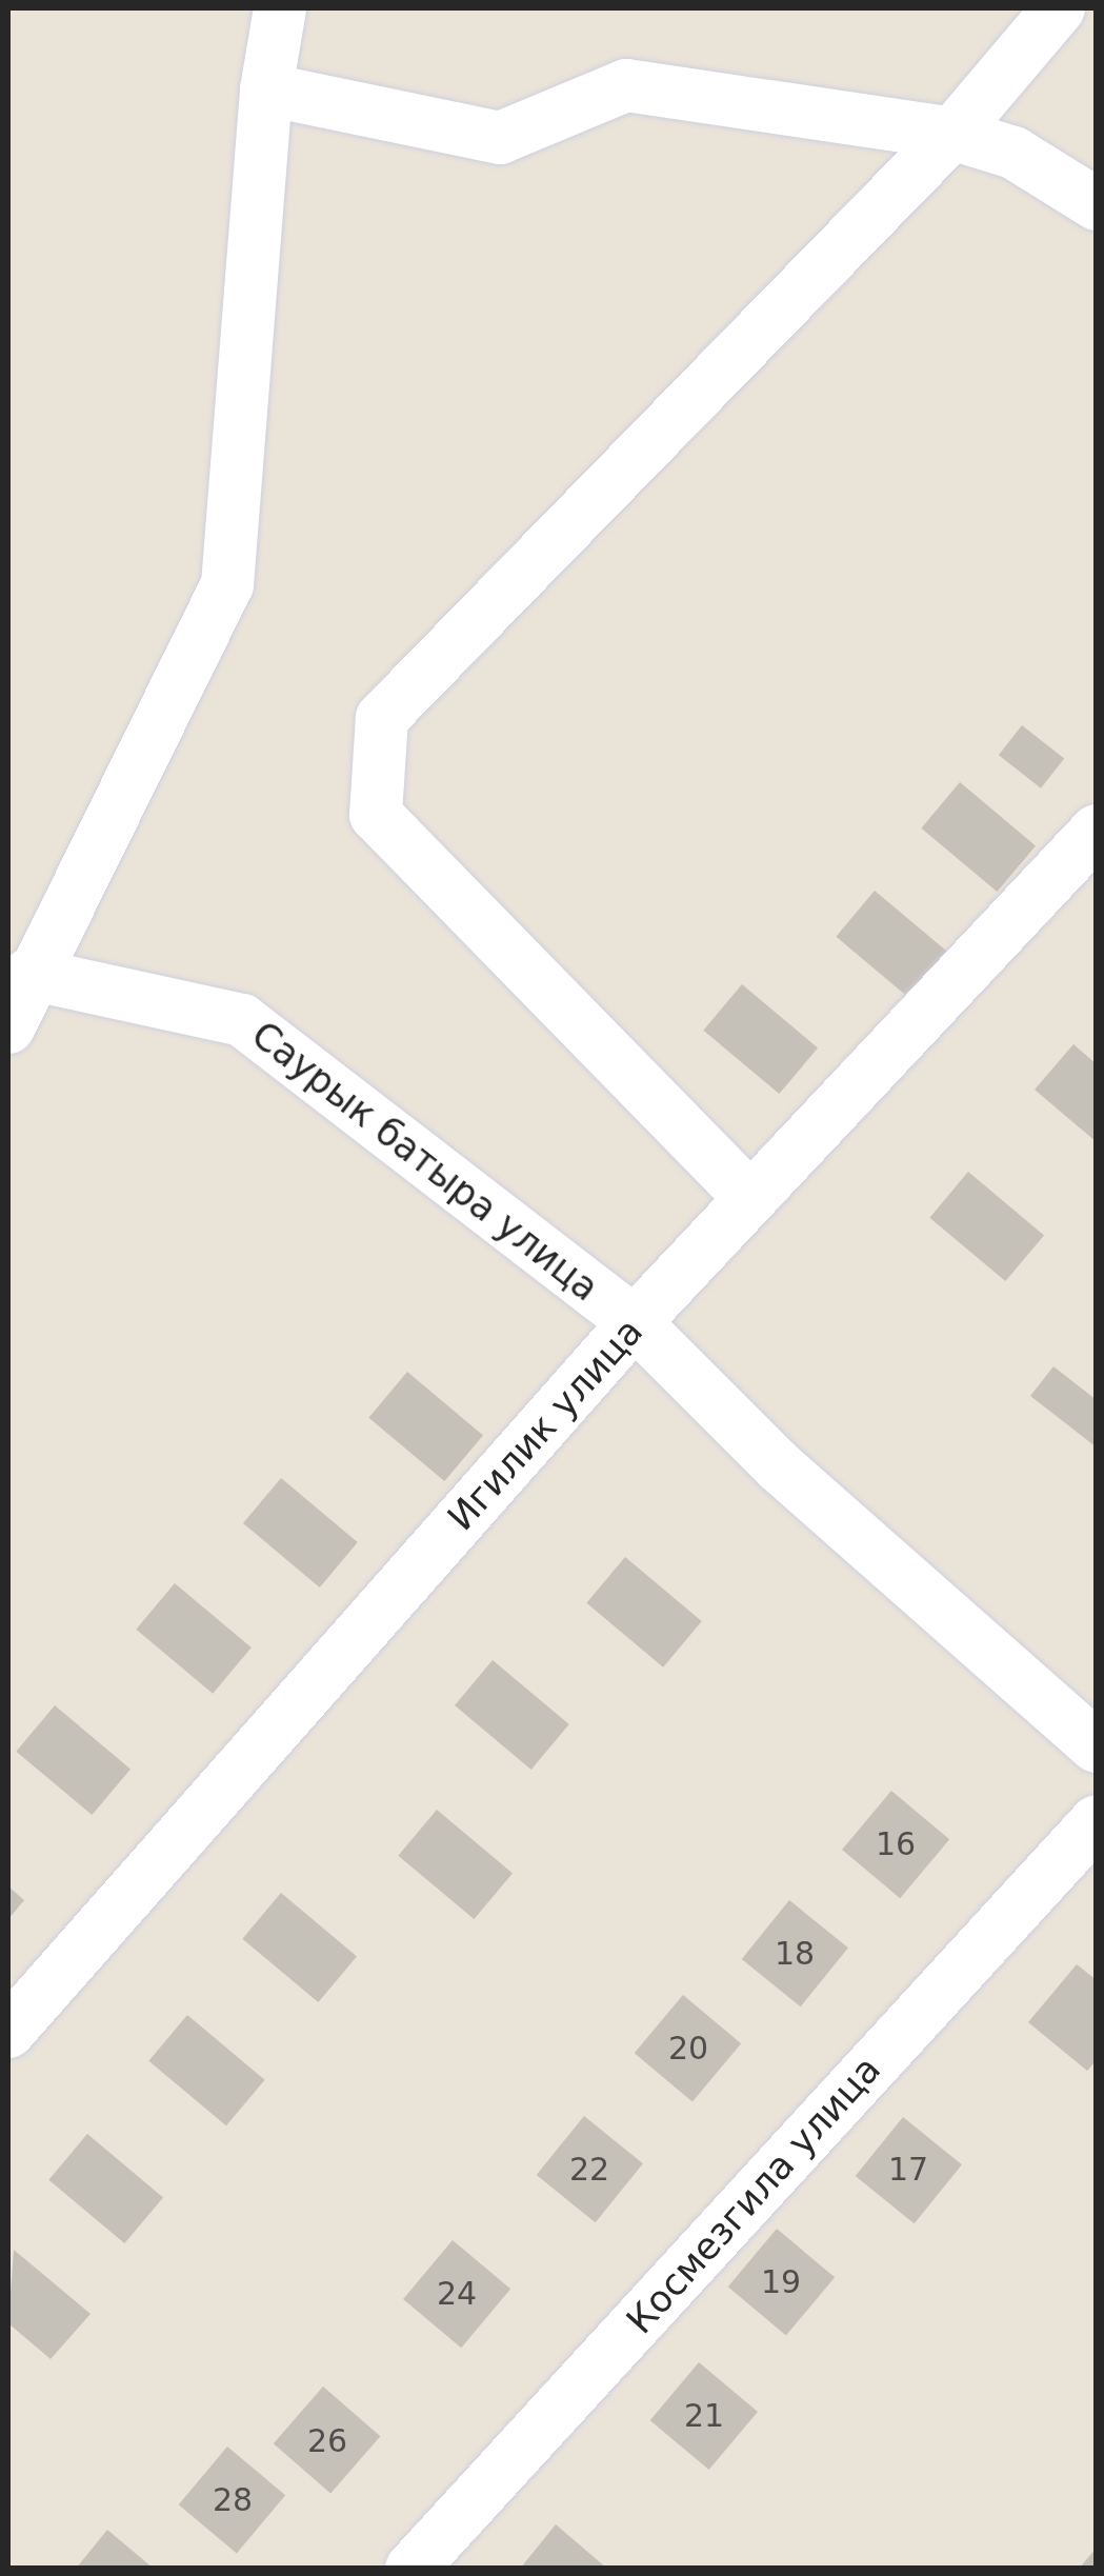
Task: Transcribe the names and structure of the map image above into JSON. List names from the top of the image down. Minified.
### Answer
{"streets":{"street":["Саурык батыра улица","Игилик улица","Космезгила улица"]},"crossings":[["Саурык батыра улица","Игилик улица"]],"house_numbers":["16","18","20","22","17","19","24","21","26","28"]}
